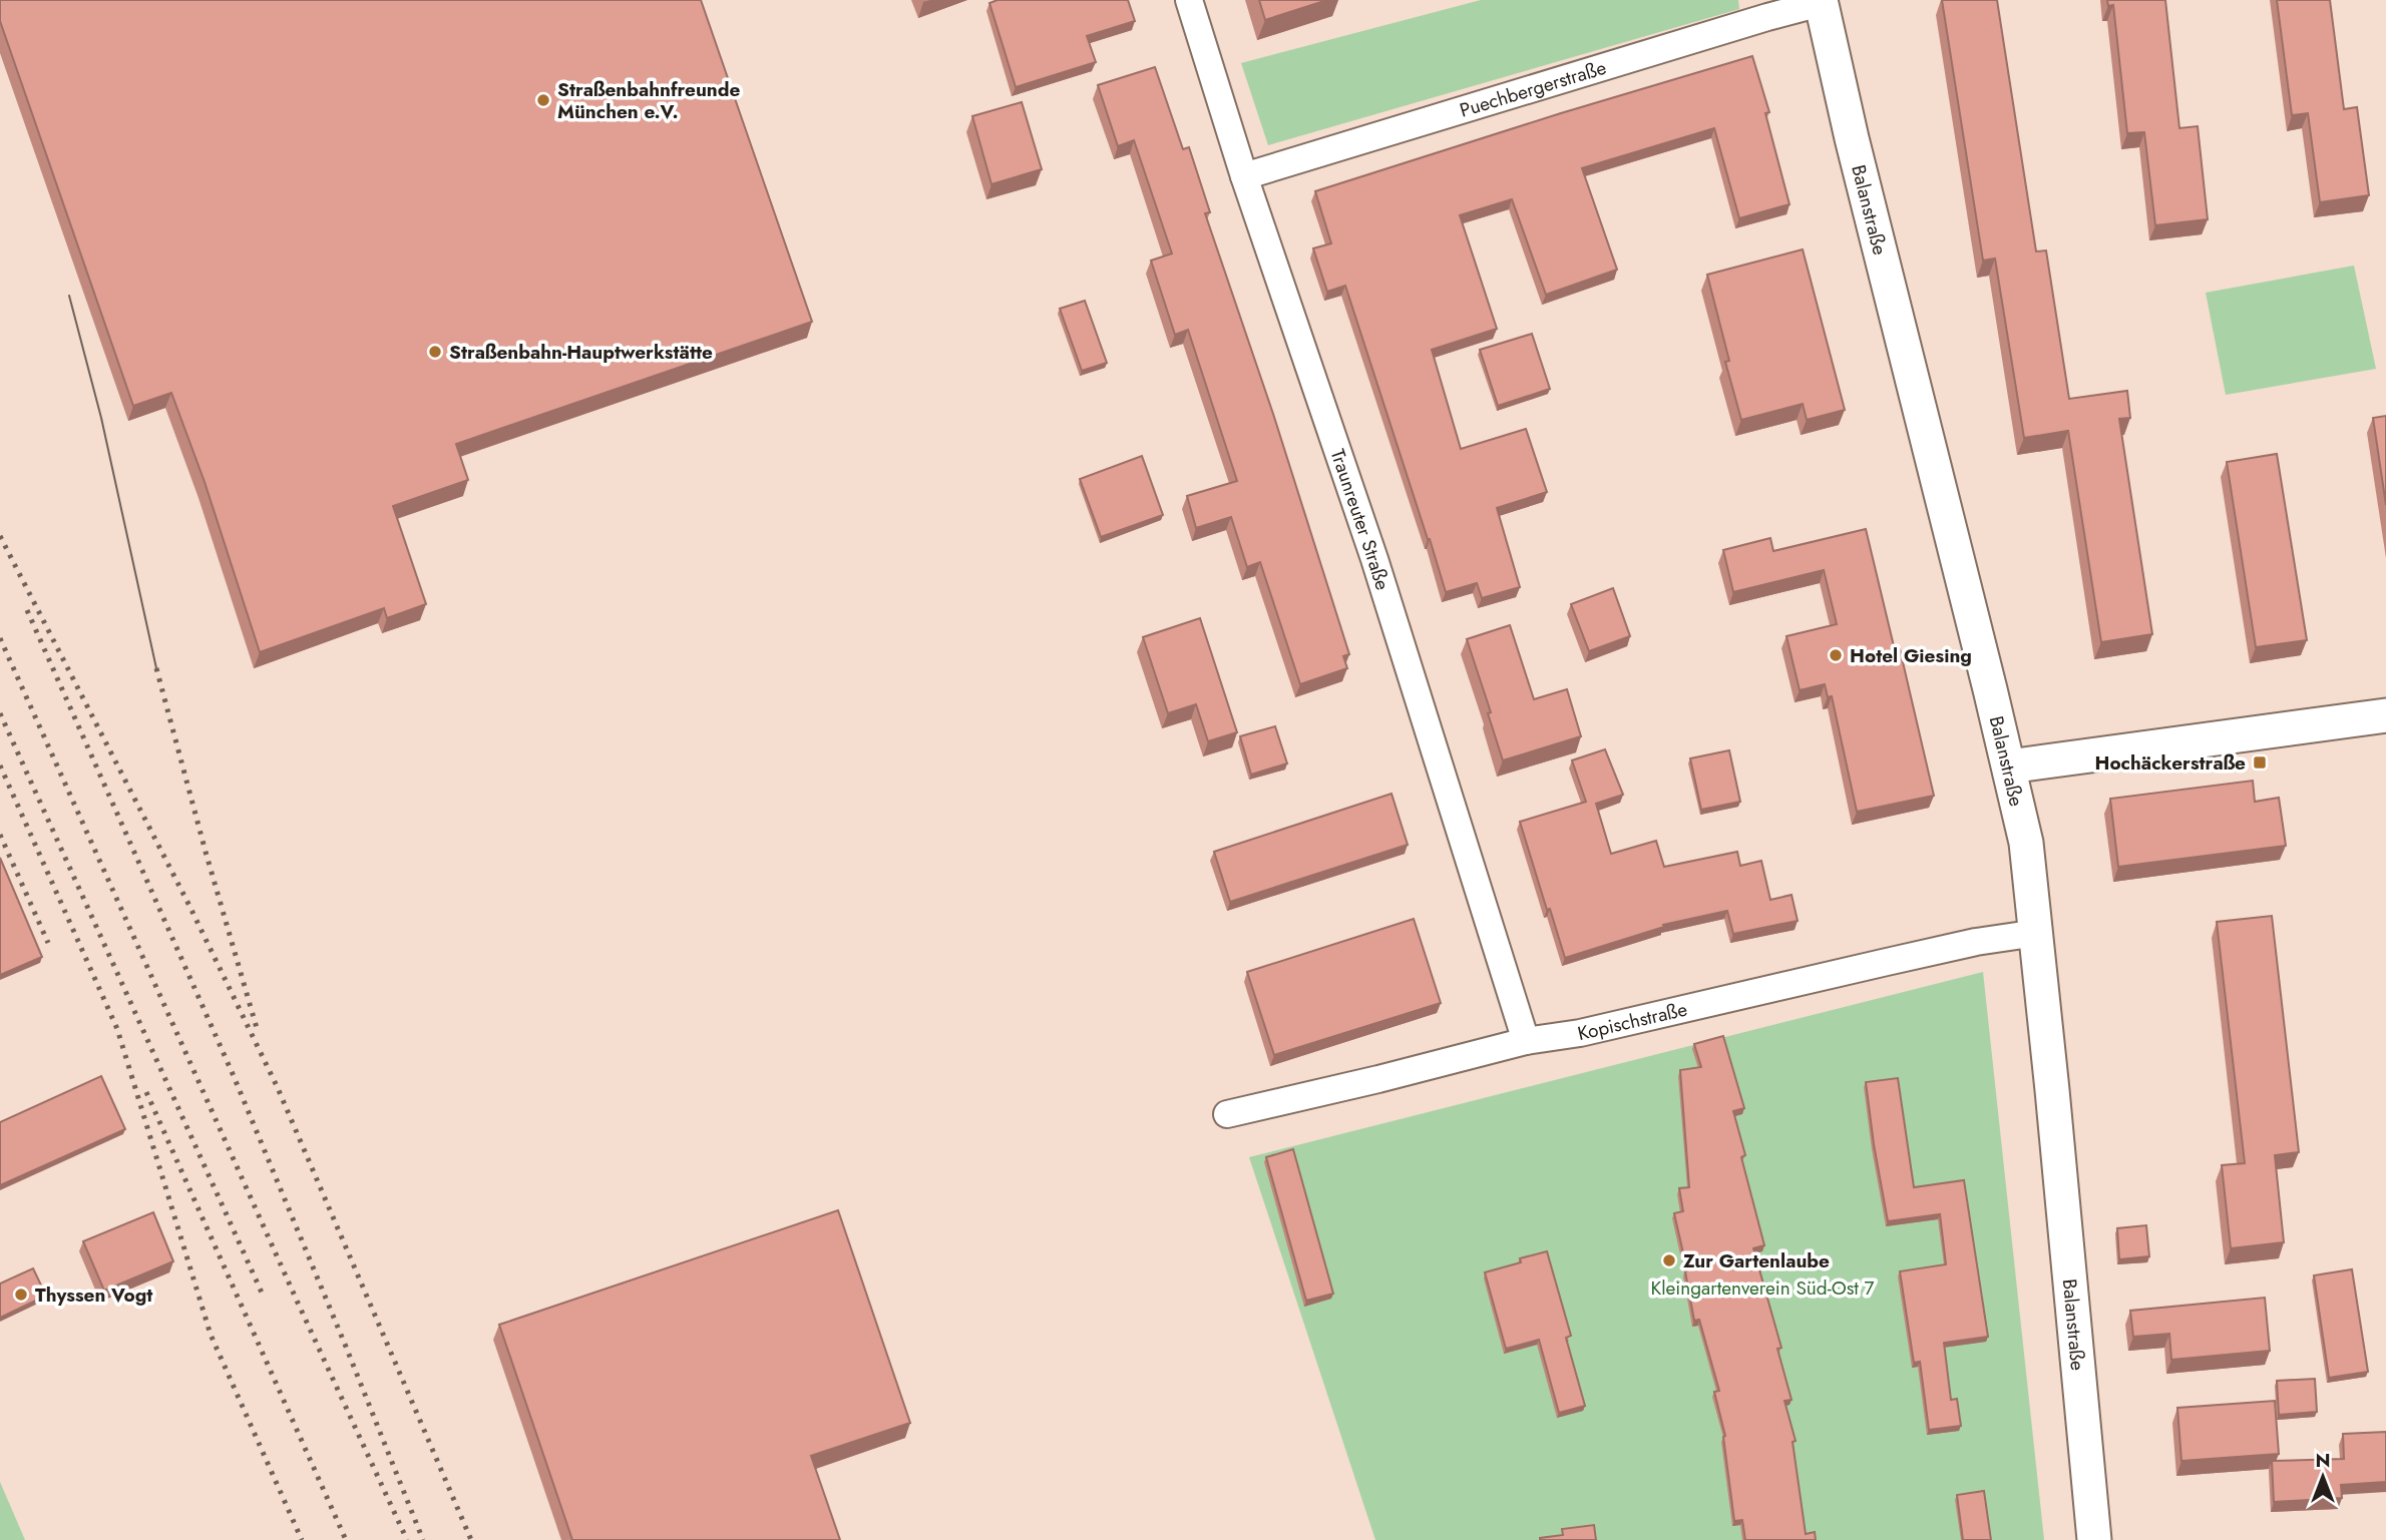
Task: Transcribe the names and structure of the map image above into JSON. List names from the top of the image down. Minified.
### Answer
{"streets":{"street":["Puechbergerstraße","Balanstraße","Traunreuter Straße","Kopischstraße"]},"crossings":[["Puechbergerstraße","Balanstraße"],["Puechbergerstraße","Traunreuter Straße"],["Balanstraße","Kopischstraße"],["Traunreuter Straße","Kopischstraße"]],"parks":["Kleingartenverein Süd-Ost 7"],"places":{"other":["Straßenbahnfreunde München e.V.","Straßenbahn-Hauptwerkstätte","Hotel Giesing","Zur Gartenlaube","Thyssen Vogt"],"transit":["Hochäckerstraße"]},"north":"top"}
